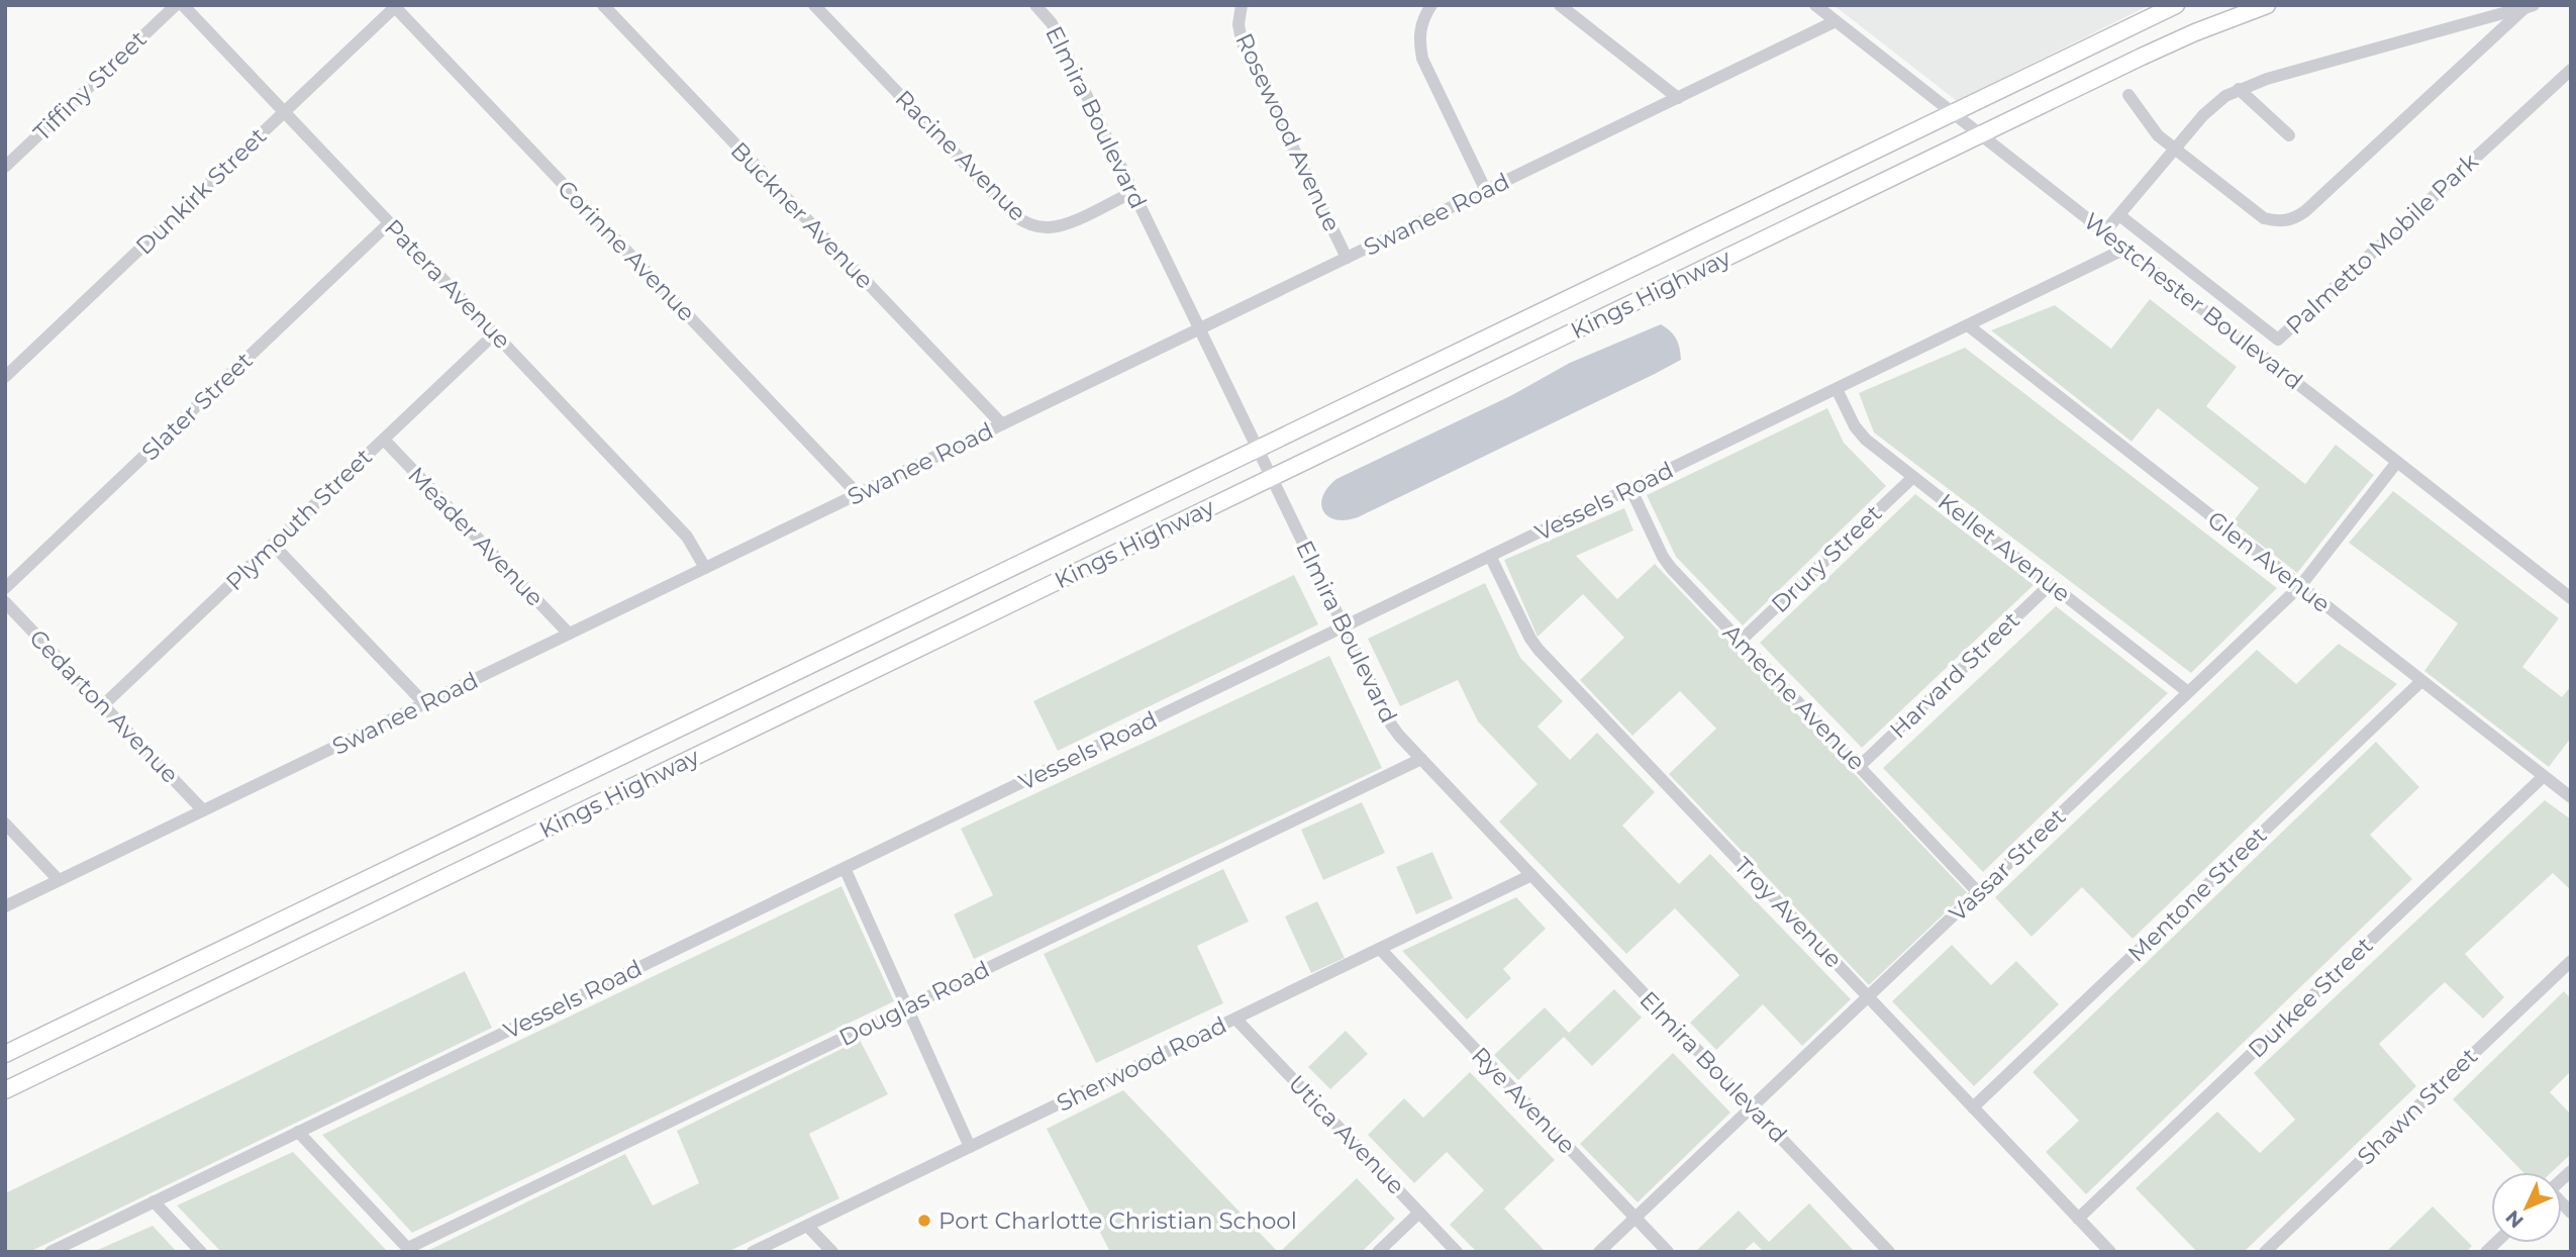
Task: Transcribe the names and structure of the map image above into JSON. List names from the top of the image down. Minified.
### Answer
{"streets":{"main road":["Kings Highway"],"street":["Tiffiny Street","Elmira Boulevard","Rosewood Avenue","Racine Avenue","Dunkirk Street","Swanee Road","Buckner Avenue","Palmetto Mobile Park","Corinne Avenue","Patera Avenue","Westchester Boulevard","Slater Street","Vessels Road","Plymouth Street","Meader Avenue","Kellet Avenue","Drury Street","Glen Avenue","Harvard Street","Ameche Avenue","Cedarton Avenue","Vassar Street","Mentone Street","Troy Avenue","Durkee Street","Douglas Road","Sherwood Road","Rye Avenue","Shawn Street","Utica Avenue"]},"crossings":[["Elmira Boulevard","Racine Avenue"],["Elmira Boulevard","Swanee Road"],["Elmira Boulevard","Kings Highway"],["Elmira Boulevard","Vessels Road"],["Elmira Boulevard","Vassar Street"],["Elmira Boulevard","Douglas Road"],["Elmira Boulevard","Sherwood Road"],["Rosewood Avenue","Swanee Road"],["Dunkirk Street","Corinne Avenue"],["Dunkirk Street","Patera Avenue"],["Swanee Road","Buckner Avenue"],["Swanee Road","Corinne Avenue"],["Swanee Road","Patera Avenue"],["Swanee Road","Westchester Boulevard"],["Swanee Road","Meader Avenue"],["Swanee Road","Cedarton Avenue"],["Patera Avenue","Slater Street"],["Patera Avenue","Plymouth Street"],["Kings Highway","Westchester Boulevard"],["Westchester Boulevard","Vessels Road"],["Westchester Boulevard","Vassar Street"],["Vessels Road","Kellet Avenue"],["Vessels Road","Glen Avenue"],["Vessels Road","Ameche Avenue"],["Vessels Road","Troy Avenue"],["Plymouth Street","Meader Avenue"],["Plymouth Street","Cedarton Avenue"],["Kellet Avenue","Drury Street"],["Kellet Avenue","Harvard Street"],["Kellet Avenue","Vassar Street"],["Drury Street","Ameche Avenue"],["Glen Avenue","Vassar Street"],["Glen Avenue","Mentone Street"],["Glen Avenue","Durkee Street"],["Harvard Street","Ameche Avenue"],["Ameche Avenue","Vassar Street"],["Vassar Street","Troy Avenue"],["Vassar Street","Rye Avenue"],["Mentone Street","Troy Avenue"],["Troy Avenue","Durkee Street"],["Sherwood Road","Rye Avenue"],["Sherwood Road","Utica Avenue"]],"places":["Port Charlotte Christian School"],"north":"bottom left"}
